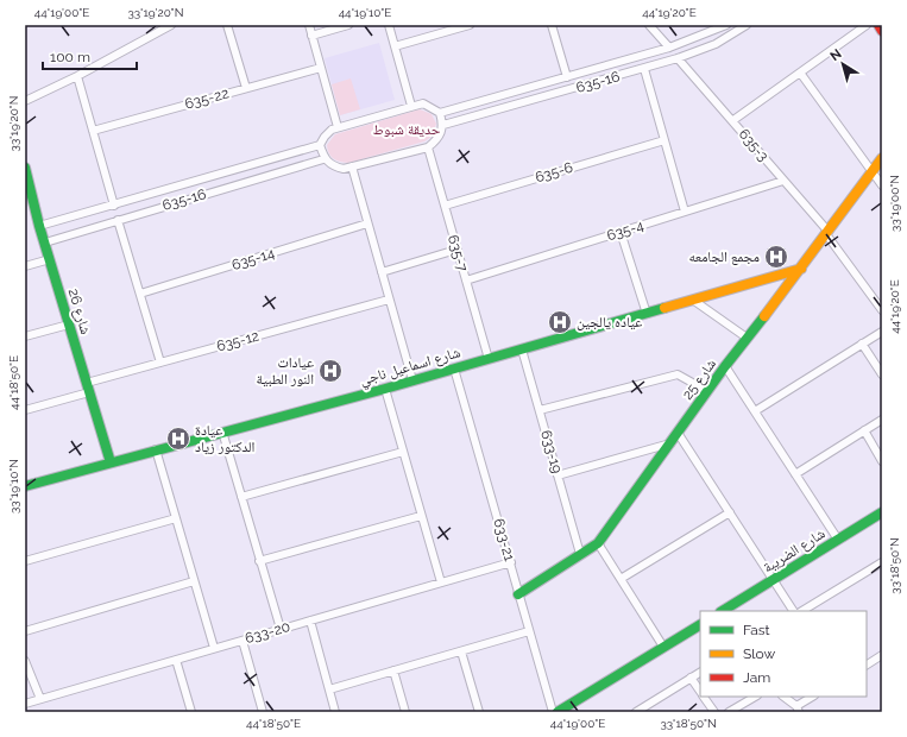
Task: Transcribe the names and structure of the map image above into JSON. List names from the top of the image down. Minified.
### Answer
{"streets":{"street":["635-16","635-22","635-3","635-6","635-4","635-7","635-14","شارع 26","635-12","شارع اسماعيل ناجي","شارع 25","633-19","633-21","شارع الضريبة","633-20"]},"crossings":[["635-16","635-3"],["635-16","شارع 26"],["635-3","635-4"],["635-3","شارع 25"],["635-6","635-7"],["635-4","635-7"],["635-7","شارع اسماعيل ناجي"],["شارع 26","635-12"],["شارع 26","شارع اسماعيل ناجي"],["شارع اسماعيل ناجي","شارع 25"],["شارع اسماعيل ناجي","633-19"],["شارع اسماعيل ناجي","633-21"],["شارع 25","633-19"],["شارع 25","633-21"],["633-21","633-20"]],"parks":["حديقة شبوط"],"places":{"hospital":["مجمع الجامعه","عياده يالجين","عيادات النور الطبية","عيادة الدكتور زياد"]},"legend":["Fast","Slow","Jam"],"scale_bar":"100 m","north":"top left","coordinates":["44°19'00\"E","33°19'20\"N","44°19'10\"E","44°19'20\"E","33°19'00\"N","44°18'50\"E","33°19'10\"N","33°18'50\"N"]}
